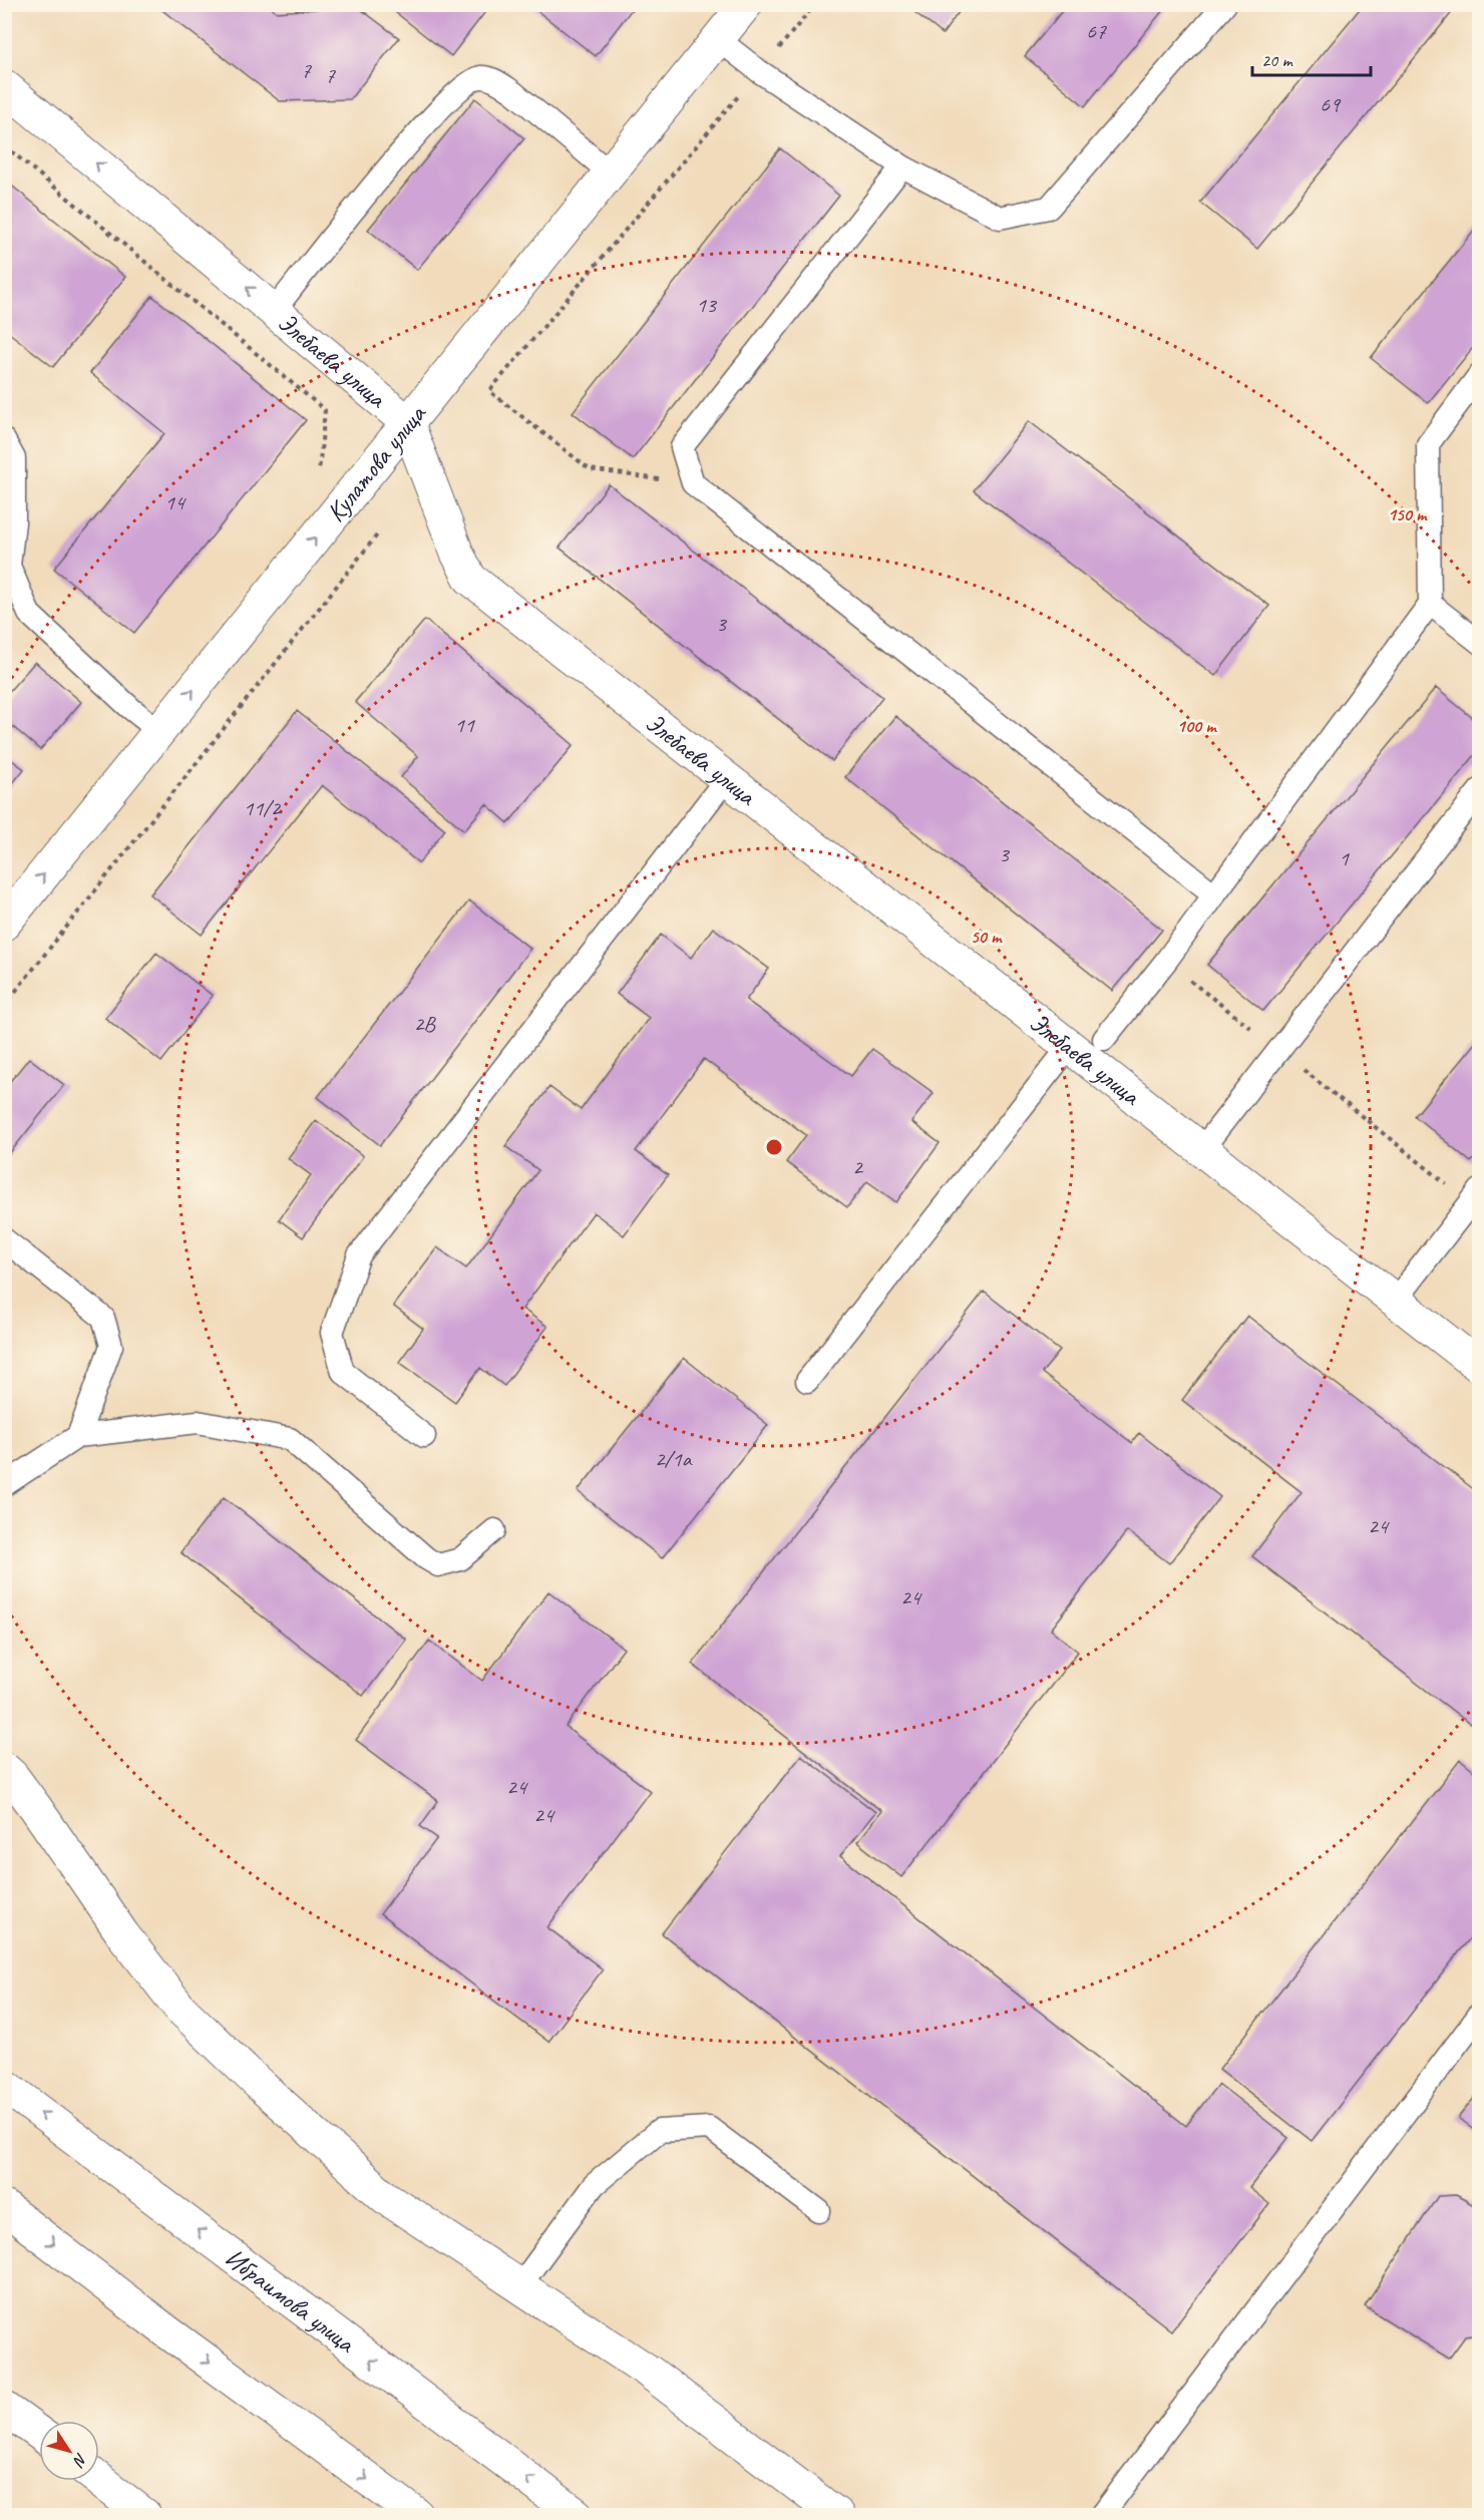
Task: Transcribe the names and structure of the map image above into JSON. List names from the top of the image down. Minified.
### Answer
{"streets":{"main road":["Элебаева улица","Кулатова улица","Ибраимова улица"]},"crossings":[["Элебаева улица","Кулатова улица"]],"one_way":["Кулатова улица"],"house_numbers":["67","7","7","69","13","14","3","11","11/2","3","1","2В","2","2/1а","24","24","24","24"],"scale_bar":"20 m","north":"bottom right","rings":["150 m","100 m","50 m"]}
